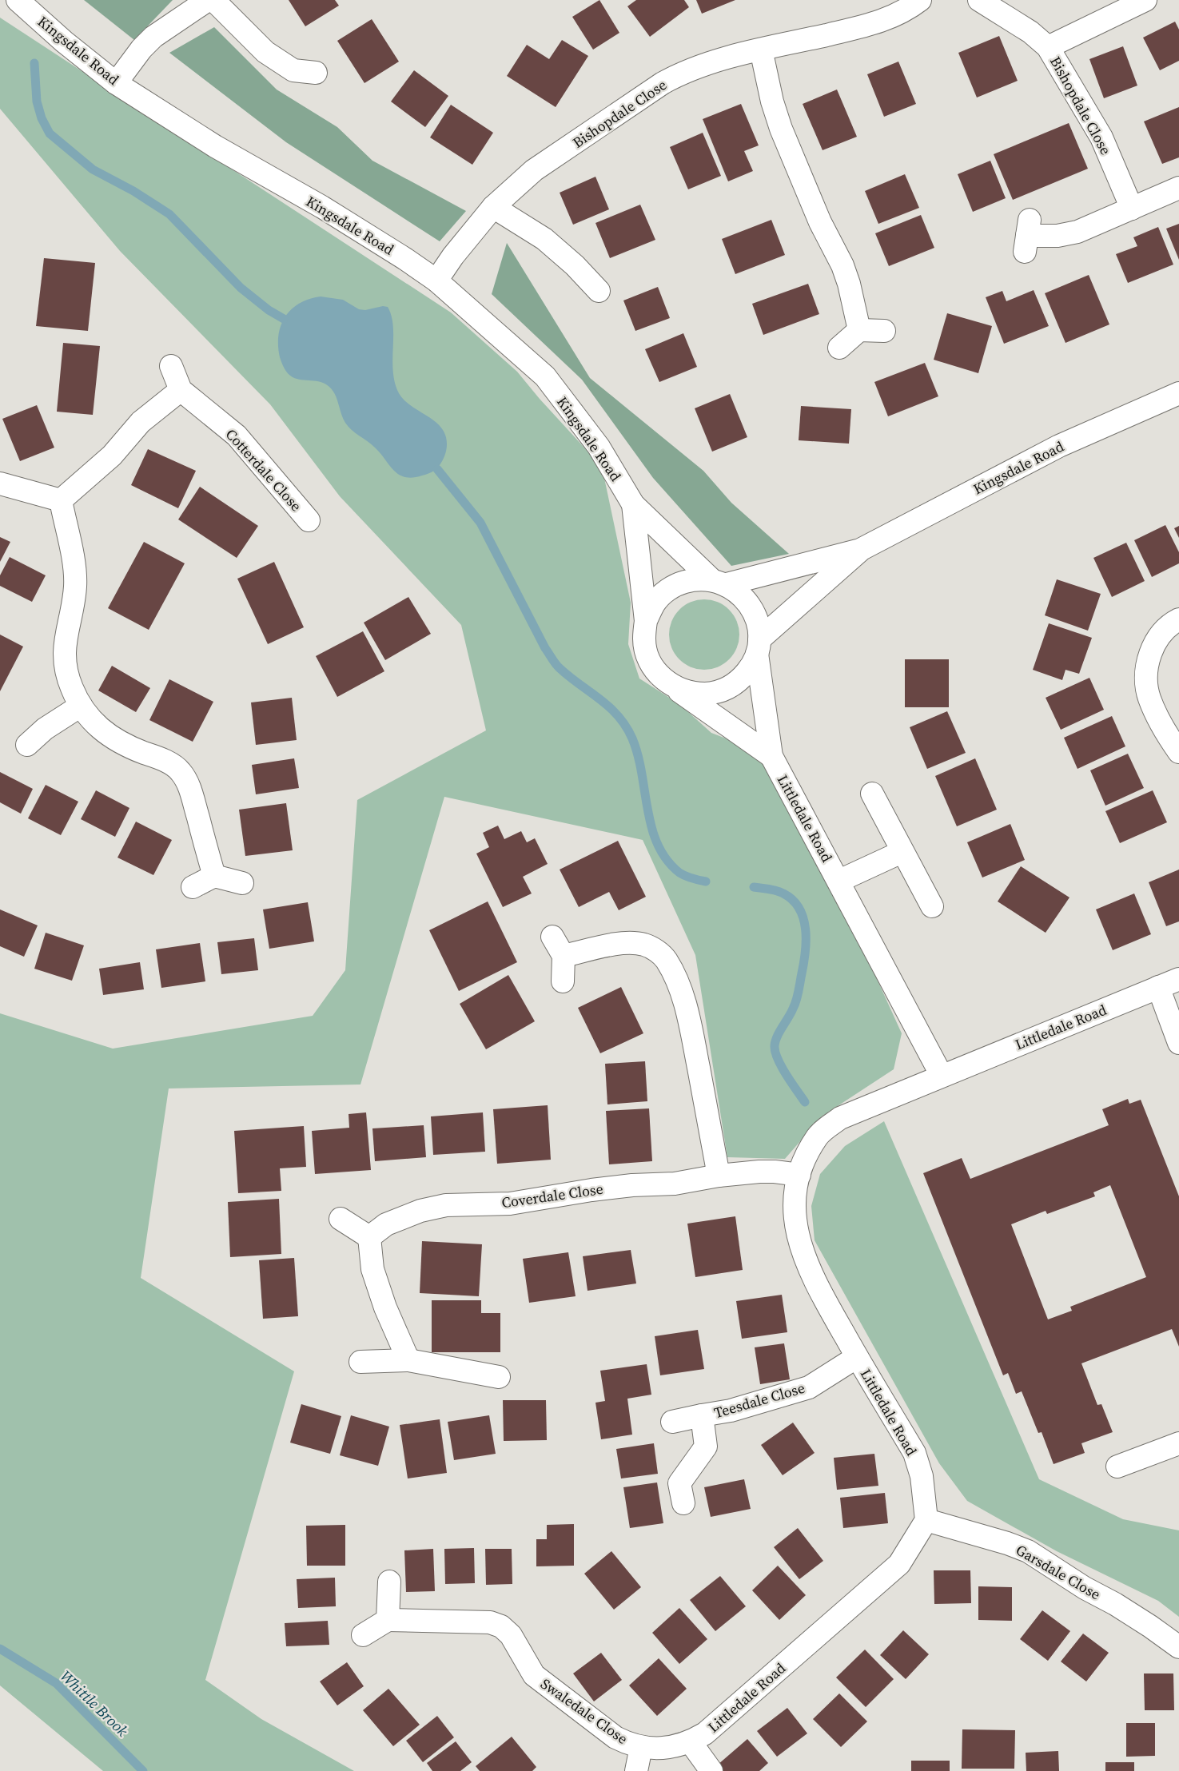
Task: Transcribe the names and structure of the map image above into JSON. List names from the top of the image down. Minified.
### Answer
{"streets":{"street":["Kingsdale Road","Bishopdale Close","Cotterdale Close","Littledale Road","Coverdale Close","Teesdale Close","Garsdale Close","Swaledale Close"]},"crossings":[["Kingsdale Road","Bishopdale Close"],["Kingsdale Road","Littledale Road"],["Littledale Road","Coverdale Close"],["Littledale Road","Teesdale Close"],["Littledale Road","Garsdale Close"],["Littledale Road","Swaledale Close"]],"water":["Whittle Brook"]}
